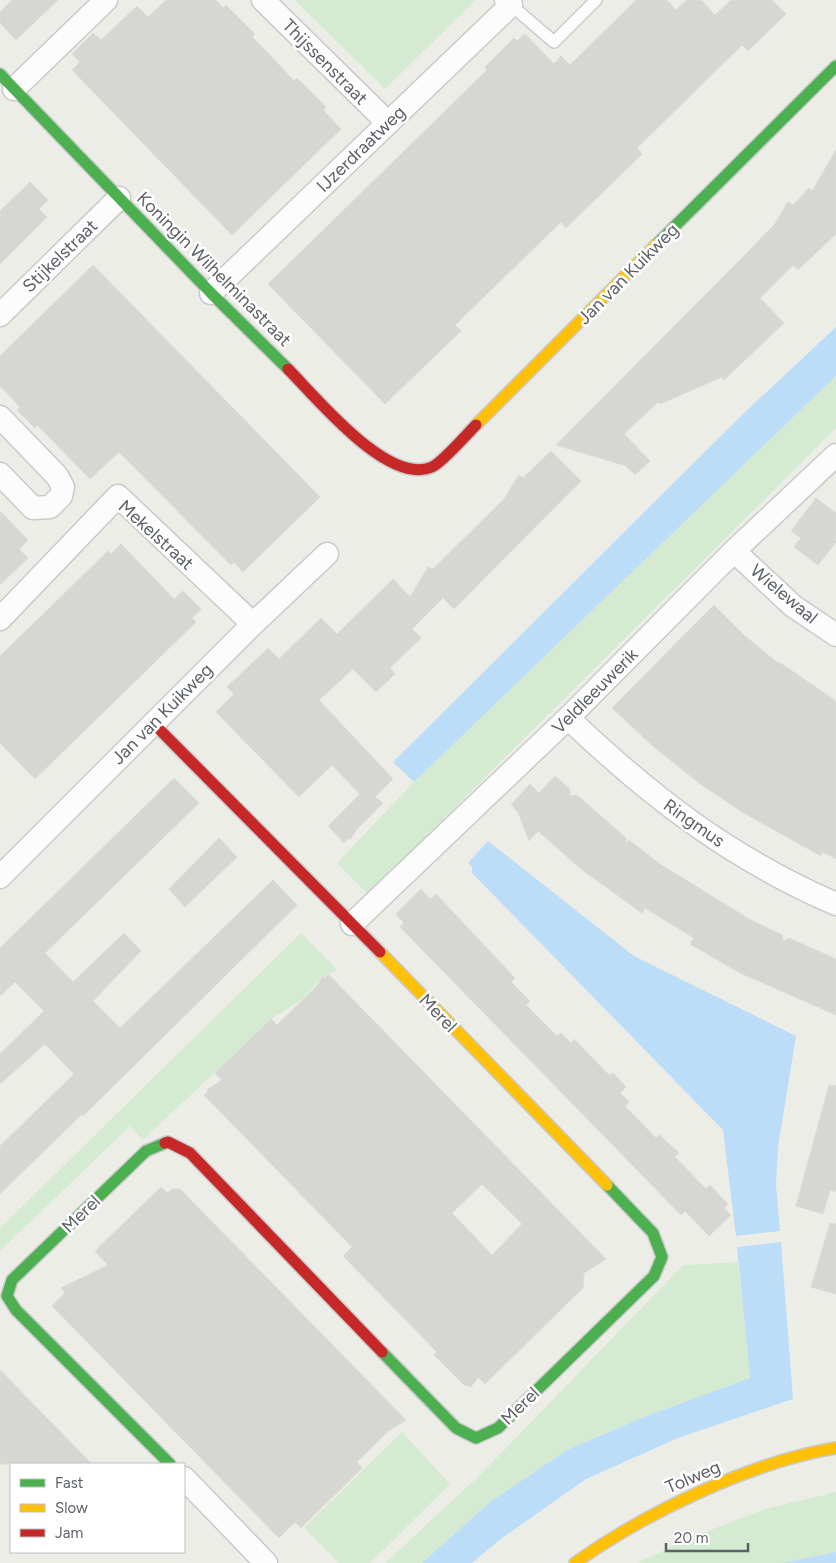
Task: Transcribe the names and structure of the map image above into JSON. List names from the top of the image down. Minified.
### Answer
{"streets":{"street":["Thijssenstraat","IJzerdraatweg","Stijkelstraat","Koningin Wilhelminastraat","Jan van Kuikweg","Mekelstraat","Wielewaal","Veldleeuwerik","Ringmus","Merel","Tolweg"]},"crossings":[["Thijssenstraat","IJzerdraatweg"],["IJzerdraatweg","Koningin Wilhelminastraat"],["Stijkelstraat","Koningin Wilhelminastraat"],["Koningin Wilhelminastraat","Jan van Kuikweg"],["Jan van Kuikweg","Mekelstraat"],["Jan van Kuikweg","Merel"],["Wielewaal","Veldleeuwerik"],["Veldleeuwerik","Ringmus"],["Veldleeuwerik","Merel"]],"legend":["Fast","Slow","Jam"],"scale_bar":"20 m"}
